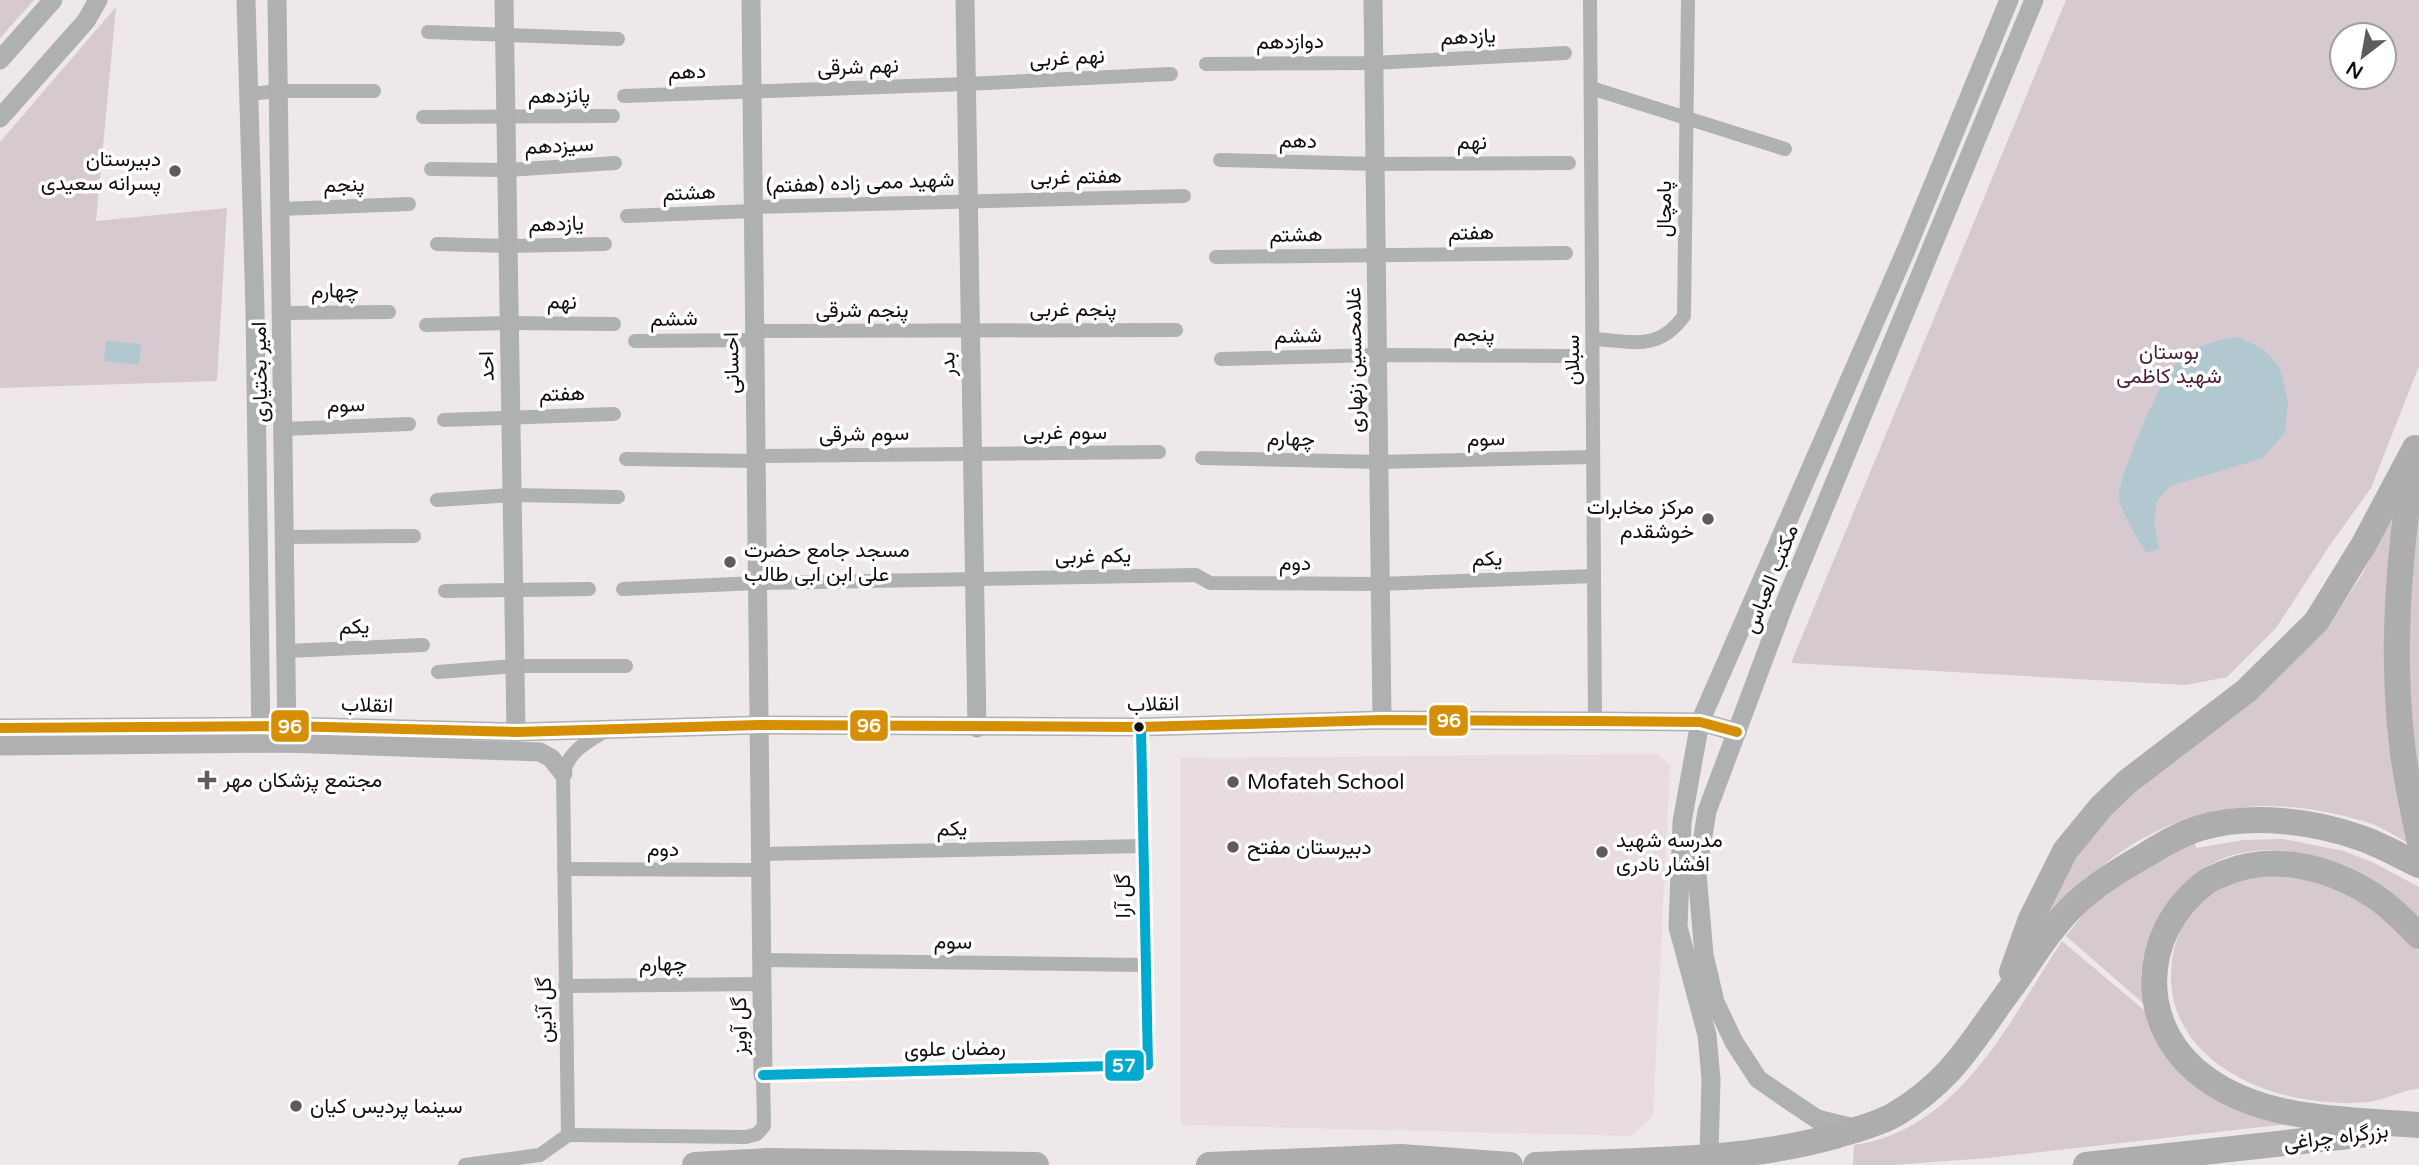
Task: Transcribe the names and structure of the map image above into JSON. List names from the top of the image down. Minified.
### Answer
{"streets":{"highway":["بزرگراه چراغی"],"street":["یازدهم","دوازدهم","نهم غربی","نهم شرقی","دهم","پانزدهم","نهم","سیزدهم","هفتم غربی","شهید ممی زاده (هفتم)","پنجم","هشتم","پامچال","هفتم","چهارم","پنجم غربی","پنجم شرقی","ششم","غلامحسین زنهاری","سبلان","احسانی","بدر","احد","امیر بختیاری","سوم","سوم غربی","سوم شرقی","یکم غربی","یکم","دوم","مکتب العباس","انقلاب","گل آرا","گل آذین","گل آویز","رمضان علوی"]},"crossings":[["یازدهم","دوازدهم"],["یازدهم","غلامحسین زنهاری"],["یازدهم","احد"],["دوازدهم","غلامحسین زنهاری"],["نهم غربی","نهم شرقی"],["نهم غربی","بدر"],["نهم شرقی","دهم"],["نهم شرقی","احسانی"],["نهم شرقی","بدر"],["دهم","نهم"],["دهم","غلامحسین زنهاری"],["دهم","احسانی"],["پانزدهم","احد"],["نهم","غلامحسین زنهاری"],["نهم","احد"],["سیزدهم","احد"],["هفتم غربی","شهید ممی زاده (هفتم)"],["هفتم غربی","بدر"],["شهید ممی زاده (هفتم)","هشتم"],["شهید ممی زاده (هفتم)","احسانی"],["شهید ممی زاده (هفتم)","بدر"],["پنجم","ششم"],["پنجم","غلامحسین زنهاری"],["پنجم","امیر بختیاری"],["هشتم","هفتم"],["هشتم","غلامحسین زنهاری"],["هشتم","احسانی"],["پامچال","سبلان"],["هفتم","غلامحسین زنهاری"],["هفتم","احد"],["چهارم","غلامحسین زنهاری"],["چهارم","امیر بختیاری"],["چهارم","سوم"],["چهارم","گل آذین"],["چهارم","گل آویز"],["پنجم غربی","پنجم شرقی"],["پنجم غربی","بدر"],["پنجم شرقی","ششم"],["پنجم شرقی","احسانی"],["پنجم شرقی","بدر"],["ششم","غلامحسین زنهاری"],["ششم","احسانی"],["غلامحسین زنهاری","سوم"],["غلامحسین زنهاری","یکم"],["غلامحسین زنهاری","دوم"],["غلامحسین زنهاری","انقلاب"],["سبلان","سوم"],["سبلان","یکم"],["سبلان","انقلاب"],["احسانی","سوم شرقی"],["احسانی","یکم غربی"],["احسانی","انقلاب"],["احسانی","گل آویز"],["بدر","سوم غربی"],["بدر","سوم شرقی"],["بدر","یکم غربی"],["بدر","انقلاب"],["احد","انقلاب"],["امیر بختیاری","سوم"],["امیر بختیاری","یکم"],["امیر بختیاری","انقلاب"],["سوم","گل آرا"],["سوم","گل آویز"],["سوم غربی","سوم شرقی"],["یکم غربی","دوم"],["یکم","دوم"],["یکم","گل آرا"],["یکم","گل آویز"],["دوم","گل آذین"],["دوم","گل آویز"],["مکتب العباس","انقلاب"],["انقلاب","گل آرا"],["انقلاب","گل آذین"],["انقلاب","گل آویز"],["گل آرا","رمضان علوی"],["گل آذین","گل آویز"],["گل آویز","رمضان علوی"]],"parks":["بوستان شهید کاظمی"],"places":{"other":["دبیرستان پسرانه سعیدی","مرکز مخابرات خوشقدم","مسجد جامع حضرت علی ابن ابی طالب","Mofateh School","دبیرستان مفتح","مدرسه شهید افشار نادری","سینما پردیس کیان"],"health":["مجتمع پزشکان مهر"]},"lines":["transit line 96","transit line 57"],"north":"bottom left"}
